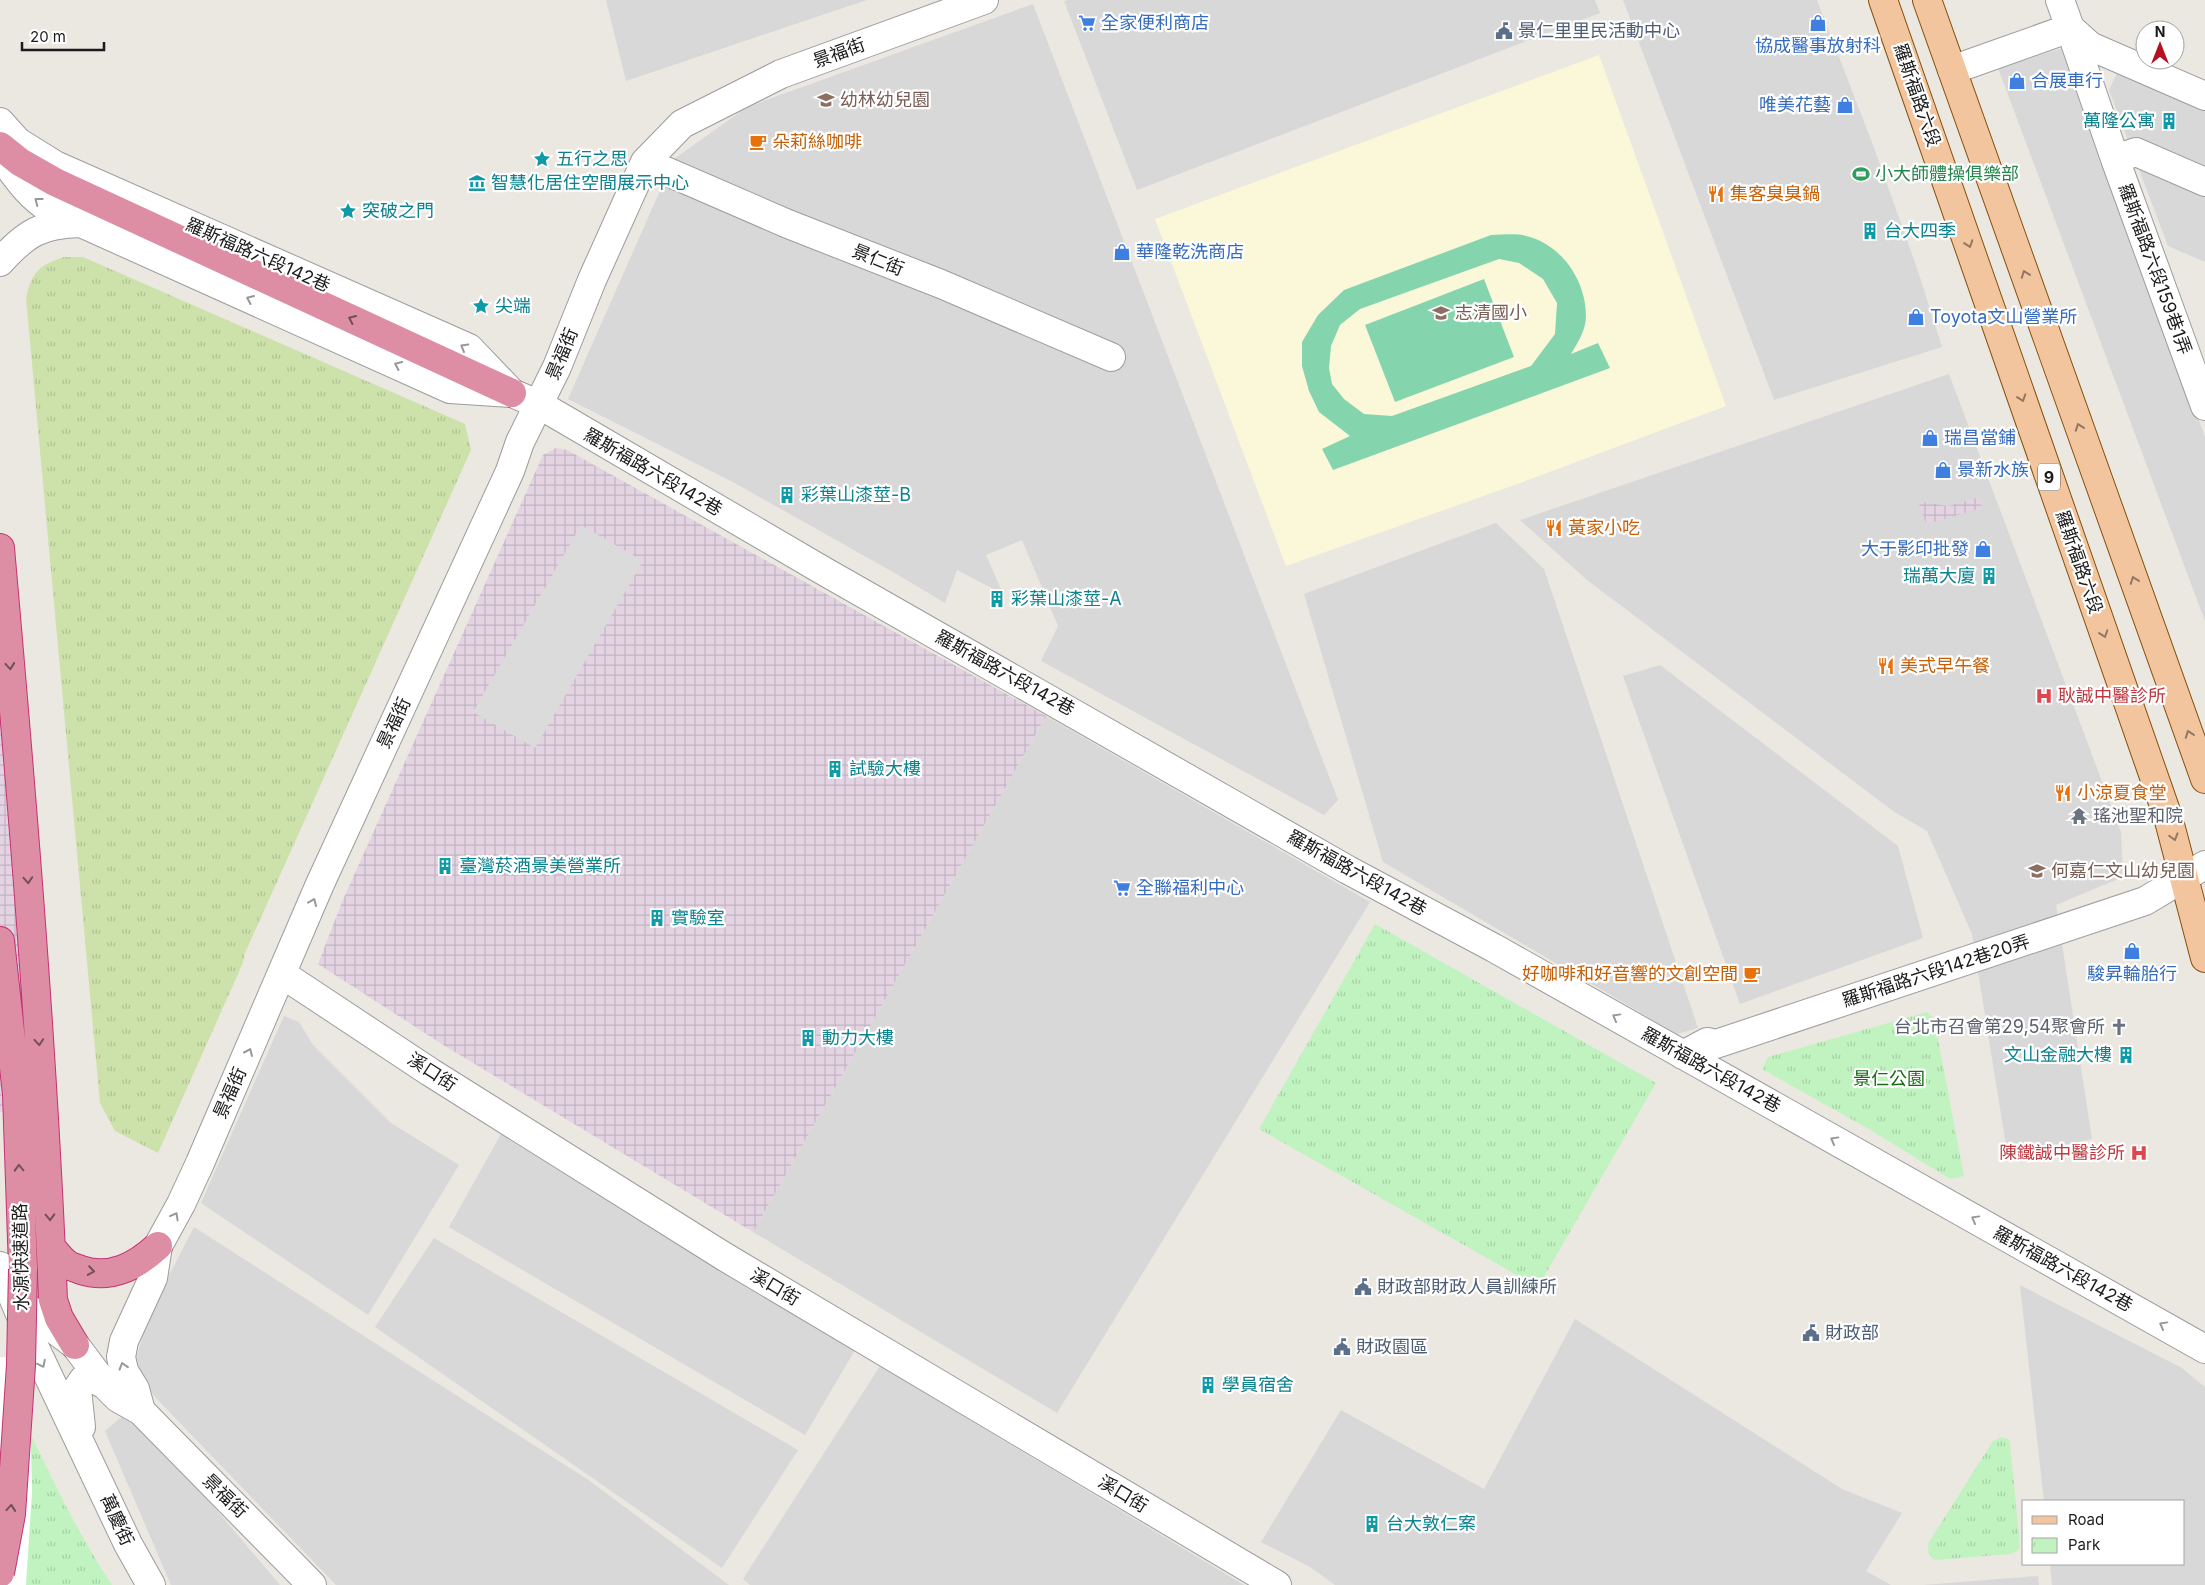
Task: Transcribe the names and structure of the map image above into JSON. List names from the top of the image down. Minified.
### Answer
{"streets":{"highway":["水源快速道路"],"main road":["羅斯福路六段","9"],"street":["景福街","羅斯福路六段142巷","景仁街","羅斯福路六段159巷1弄","羅斯福路六段142巷20弄","溪口街","萬慶街"]},"crossings":[["景福街","羅斯福路六段142巷"],["景福街","景仁街"],["景福街","溪口街"],["羅斯福路六段","羅斯福路六段142巷20弄"],["羅斯福路六段142巷","羅斯福路六段142巷20弄"]],"one_way":["景福街","羅斯福路六段142巷"],"parks":["景仁公園"],"places":{"supermarket":["全家便利商店","全聯福利中心"],"shop":["協成醫事放射科","合展車行","唯美花藝","華隆乾洗商店","Toyota文山營業所","瑞昌當鋪","景新水族","大于影印批發","駿昇輪胎行"],"public building":["景仁里里民活動中心","財政部財政人員訓練所","財政部","財政園區"],"school or university":["幼林幼兒園","志清國小","何嘉仁文山幼兒園"],"building":["萬隆公寓","台大四季","彩葉山漆莖-B","瑞萬大廈","彩葉山漆莖-A","試驗大樓","臺灣菸酒景美營業所","實驗室","動力大樓","文山金融大樓","學員宿舍","台大敦仁案"],"cafe":["朵莉絲咖啡","好咖啡和好音響的文創空間"],"place":["五行之思","突破之門","尖端"],"sports":["小大師體操俱樂部"],"museum":["智慧化居住空間展示中心"],"restaurant":["集客臭臭鍋","黃家小吃","美式早午餐","小涼夏食堂"],"hospital":["耿誠中醫診所","陳鐵誠中醫診所"],"temple":["瑤池聖和院"],"church":["台北市召會第29,54聚會所"]},"legend":["Road","Park"],"scale_bar":"20 m","north":"top"}
